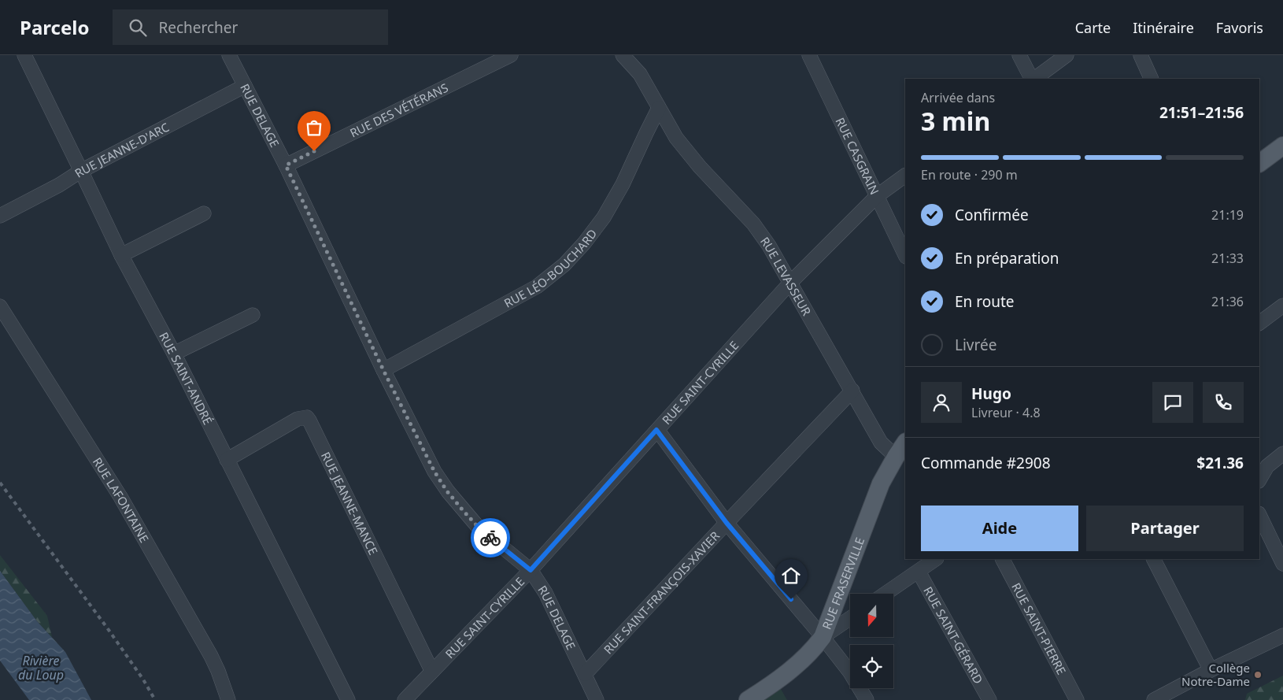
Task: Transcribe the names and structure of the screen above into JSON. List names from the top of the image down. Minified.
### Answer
{"streets":{"main road":["RUE FRASERVILLE"],"street":["RUE DES VÉTÉRANS","RUE DELAGE","RUE JEANNE-D'ARC","RUE CASGRAIN","RUE LÉO-BOUCHARD","RUE LEVASSEUR","RUE SAINT-ANDRÉ","RUE SAINT-CYRILLE","RUE LAFONTAINE","RUE JEANNE-MANCE","RUE SAINT-FRANÇOIS-XAVIER","RUE SAINT-PIERRE","RUE SAINT-GÉRARD"]},"crossings":[["RUE DES VÉTÉRANS","RUE DELAGE"],["RUE DELAGE","RUE JEANNE-D'ARC"],["RUE DELAGE","RUE LÉO-BOUCHARD"],["RUE DELAGE","RUE SAINT-CYRILLE"],["RUE DELAGE","RUE SAINT-FRANÇOIS-XAVIER"],["RUE JEANNE-D'ARC","RUE SAINT-ANDRÉ"],["RUE CASGRAIN","RUE SAINT-CYRILLE"],["RUE LÉO-BOUCHARD","RUE LEVASSEUR"],["RUE LEVASSEUR","RUE SAINT-CYRILLE"],["RUE LEVASSEUR","RUE FRASERVILLE"],["RUE LEVASSEUR","RUE SAINT-FRANÇOIS-XAVIER"],["RUE SAINT-ANDRÉ","RUE JEANNE-MANCE"],["RUE SAINT-CYRILLE","RUE JEANNE-MANCE"]],"water":["Rivière du Loup"],"places":["Collège Notre-Dame"],"north":"bottom","page":{"header":"Parcelo","search":"Rechercher","nav":["Carte","Itinéraire","Favoris"],"heading":["3 min","Arrivée dans","21:51–21:56"],"panel":["Hugo","Livreur · 4.8","Commande #2908","$21.36"],"bar":"En route · 290 m","list":[["Confirmée","21:19"],["En préparation","21:33"],["En route","21:36"],"Livrée"],"buttons":["Aide","Partager"]}}
